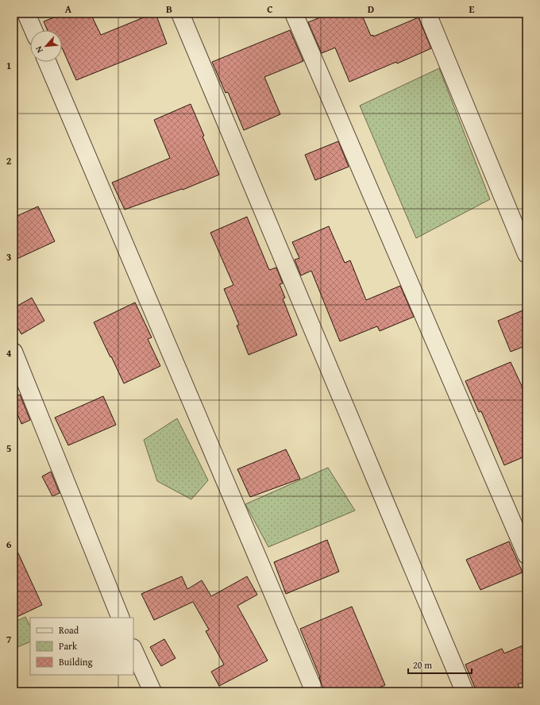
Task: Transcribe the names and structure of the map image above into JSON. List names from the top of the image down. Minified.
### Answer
{"legend":["Road","Park","Building"],"scale_bar":"20 m","north":"bottom left","grid":{"columns":["A","B","C","D","E"],"rows":["1","2","3","4","5","6","7"]}}
